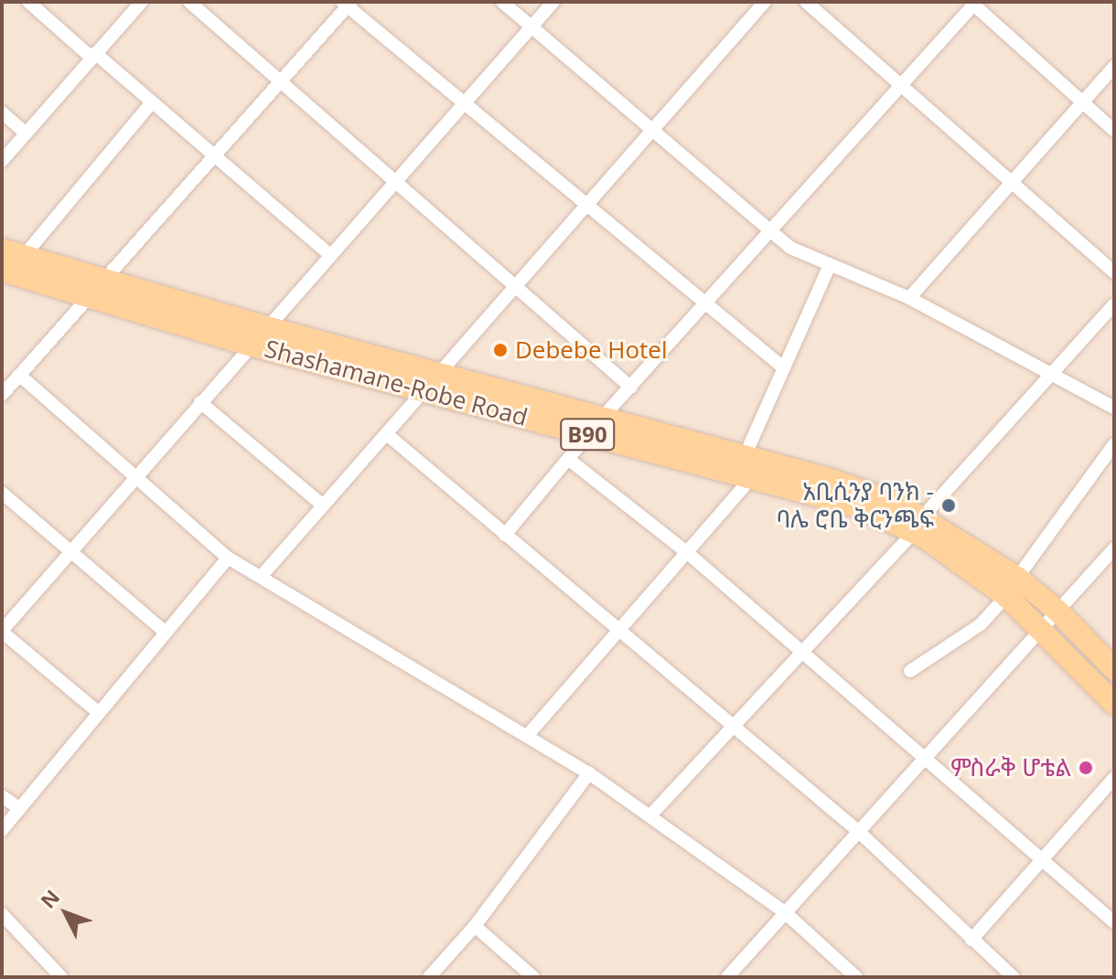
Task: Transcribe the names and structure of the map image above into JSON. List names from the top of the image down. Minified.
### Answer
{"streets":{"main road":["Shashamane-Robe Road","B90"]},"places":["Debebe Hotel","አቢሲንያ ባንክ - ባሌ ሮቤ ቅርንጫፍ","ምስራቅ ሆቴል"],"north":"top left"}
